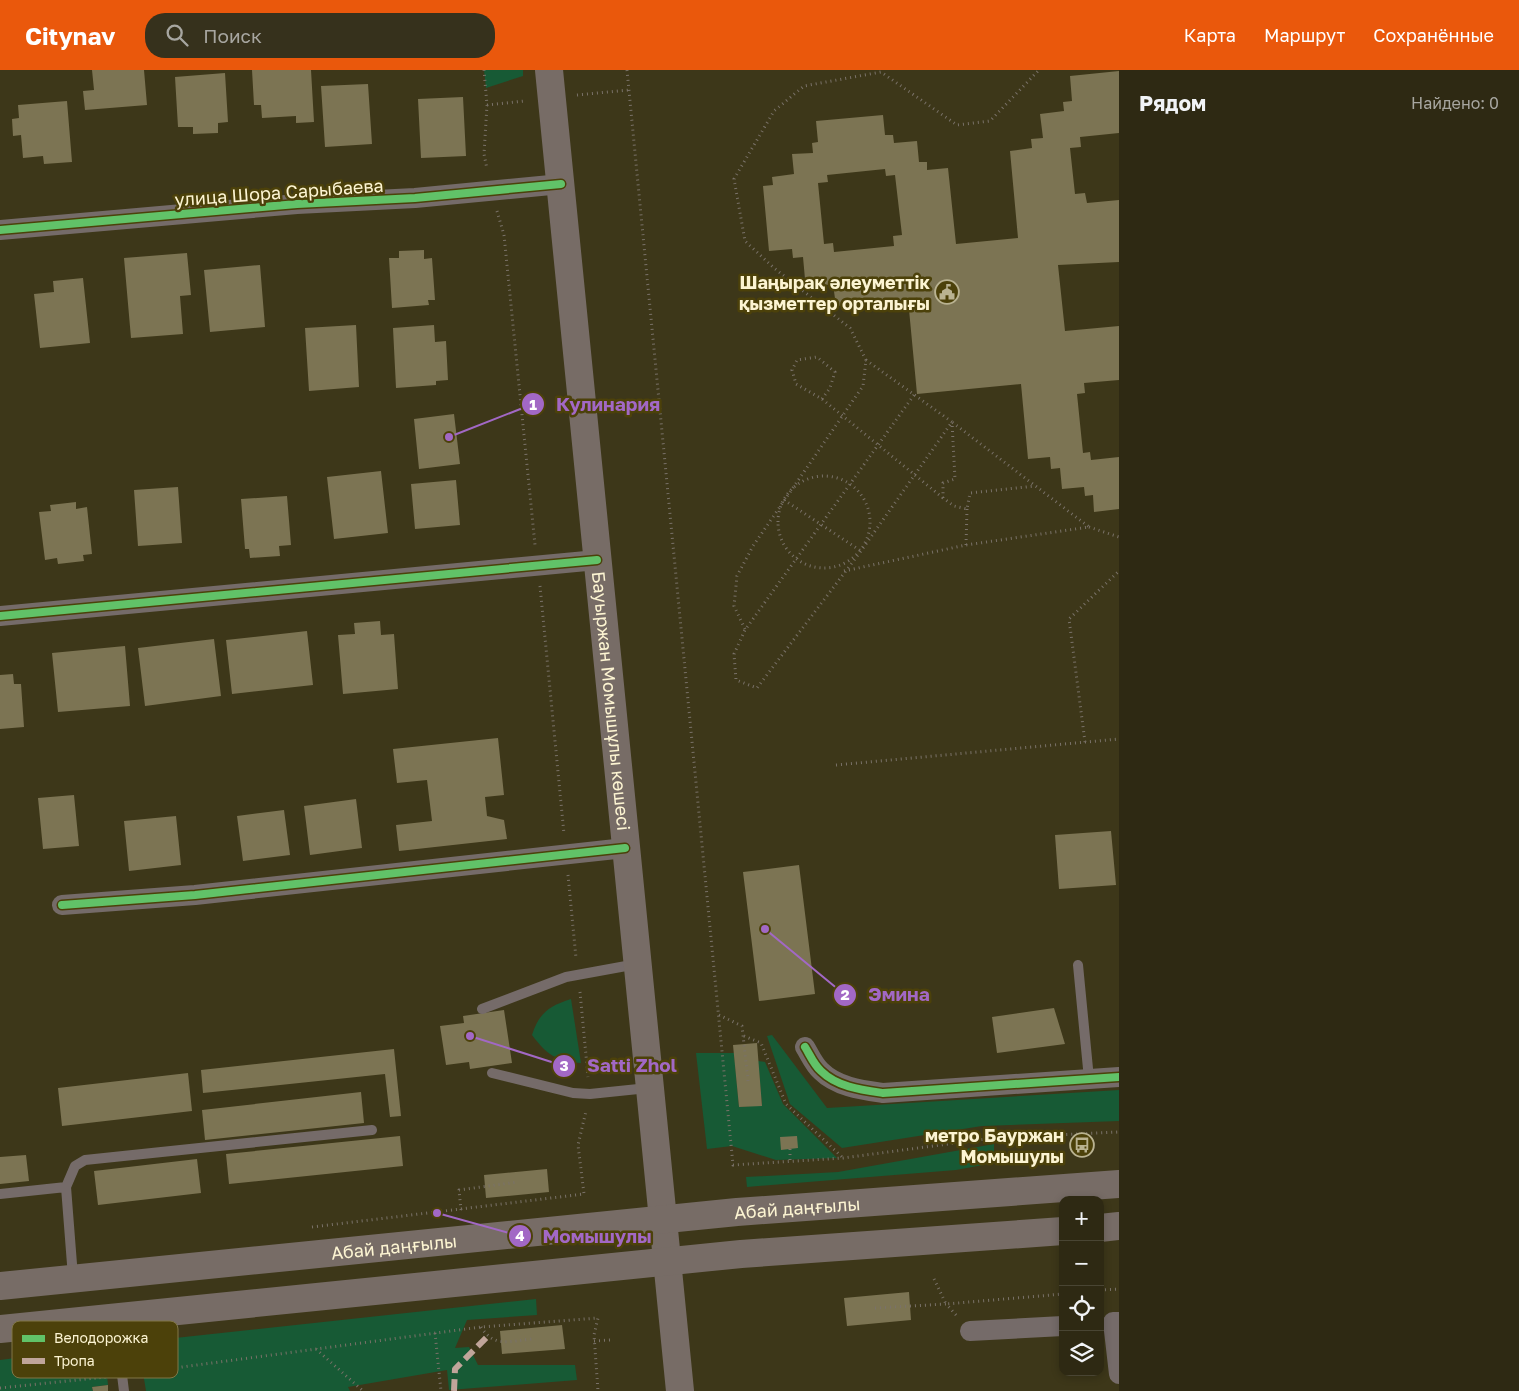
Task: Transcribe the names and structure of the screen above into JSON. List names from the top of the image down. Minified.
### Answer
{"streets":{"main road":["Бауыржан Момышұлы көшесі","Абай даңғылы"],"street":["улица Шора Сарыбаева"]},"crossings":[["улица Шора Сарыбаева","Бауыржан Момышұлы көшесі"],["Бауыржан Момышұлы көшесі","Абай даңғылы"]],"places":{"public building":["Шаңырақ әлеуметтік қызметтер орталығы"],"other":["Кулинария","Эмина","Satti Zhol","Момышулы"],"bus stop":["метро Бауржан Момышулы"]},"legend":["Велодорожка","Тропа"],"page":{"header":"Citynav","search":"Поиск","nav":["Карта","Маршрут","Сохранённые"],"heading":["Рядом","Найдено: 0"],"map_buttons":["+","−"]}}
